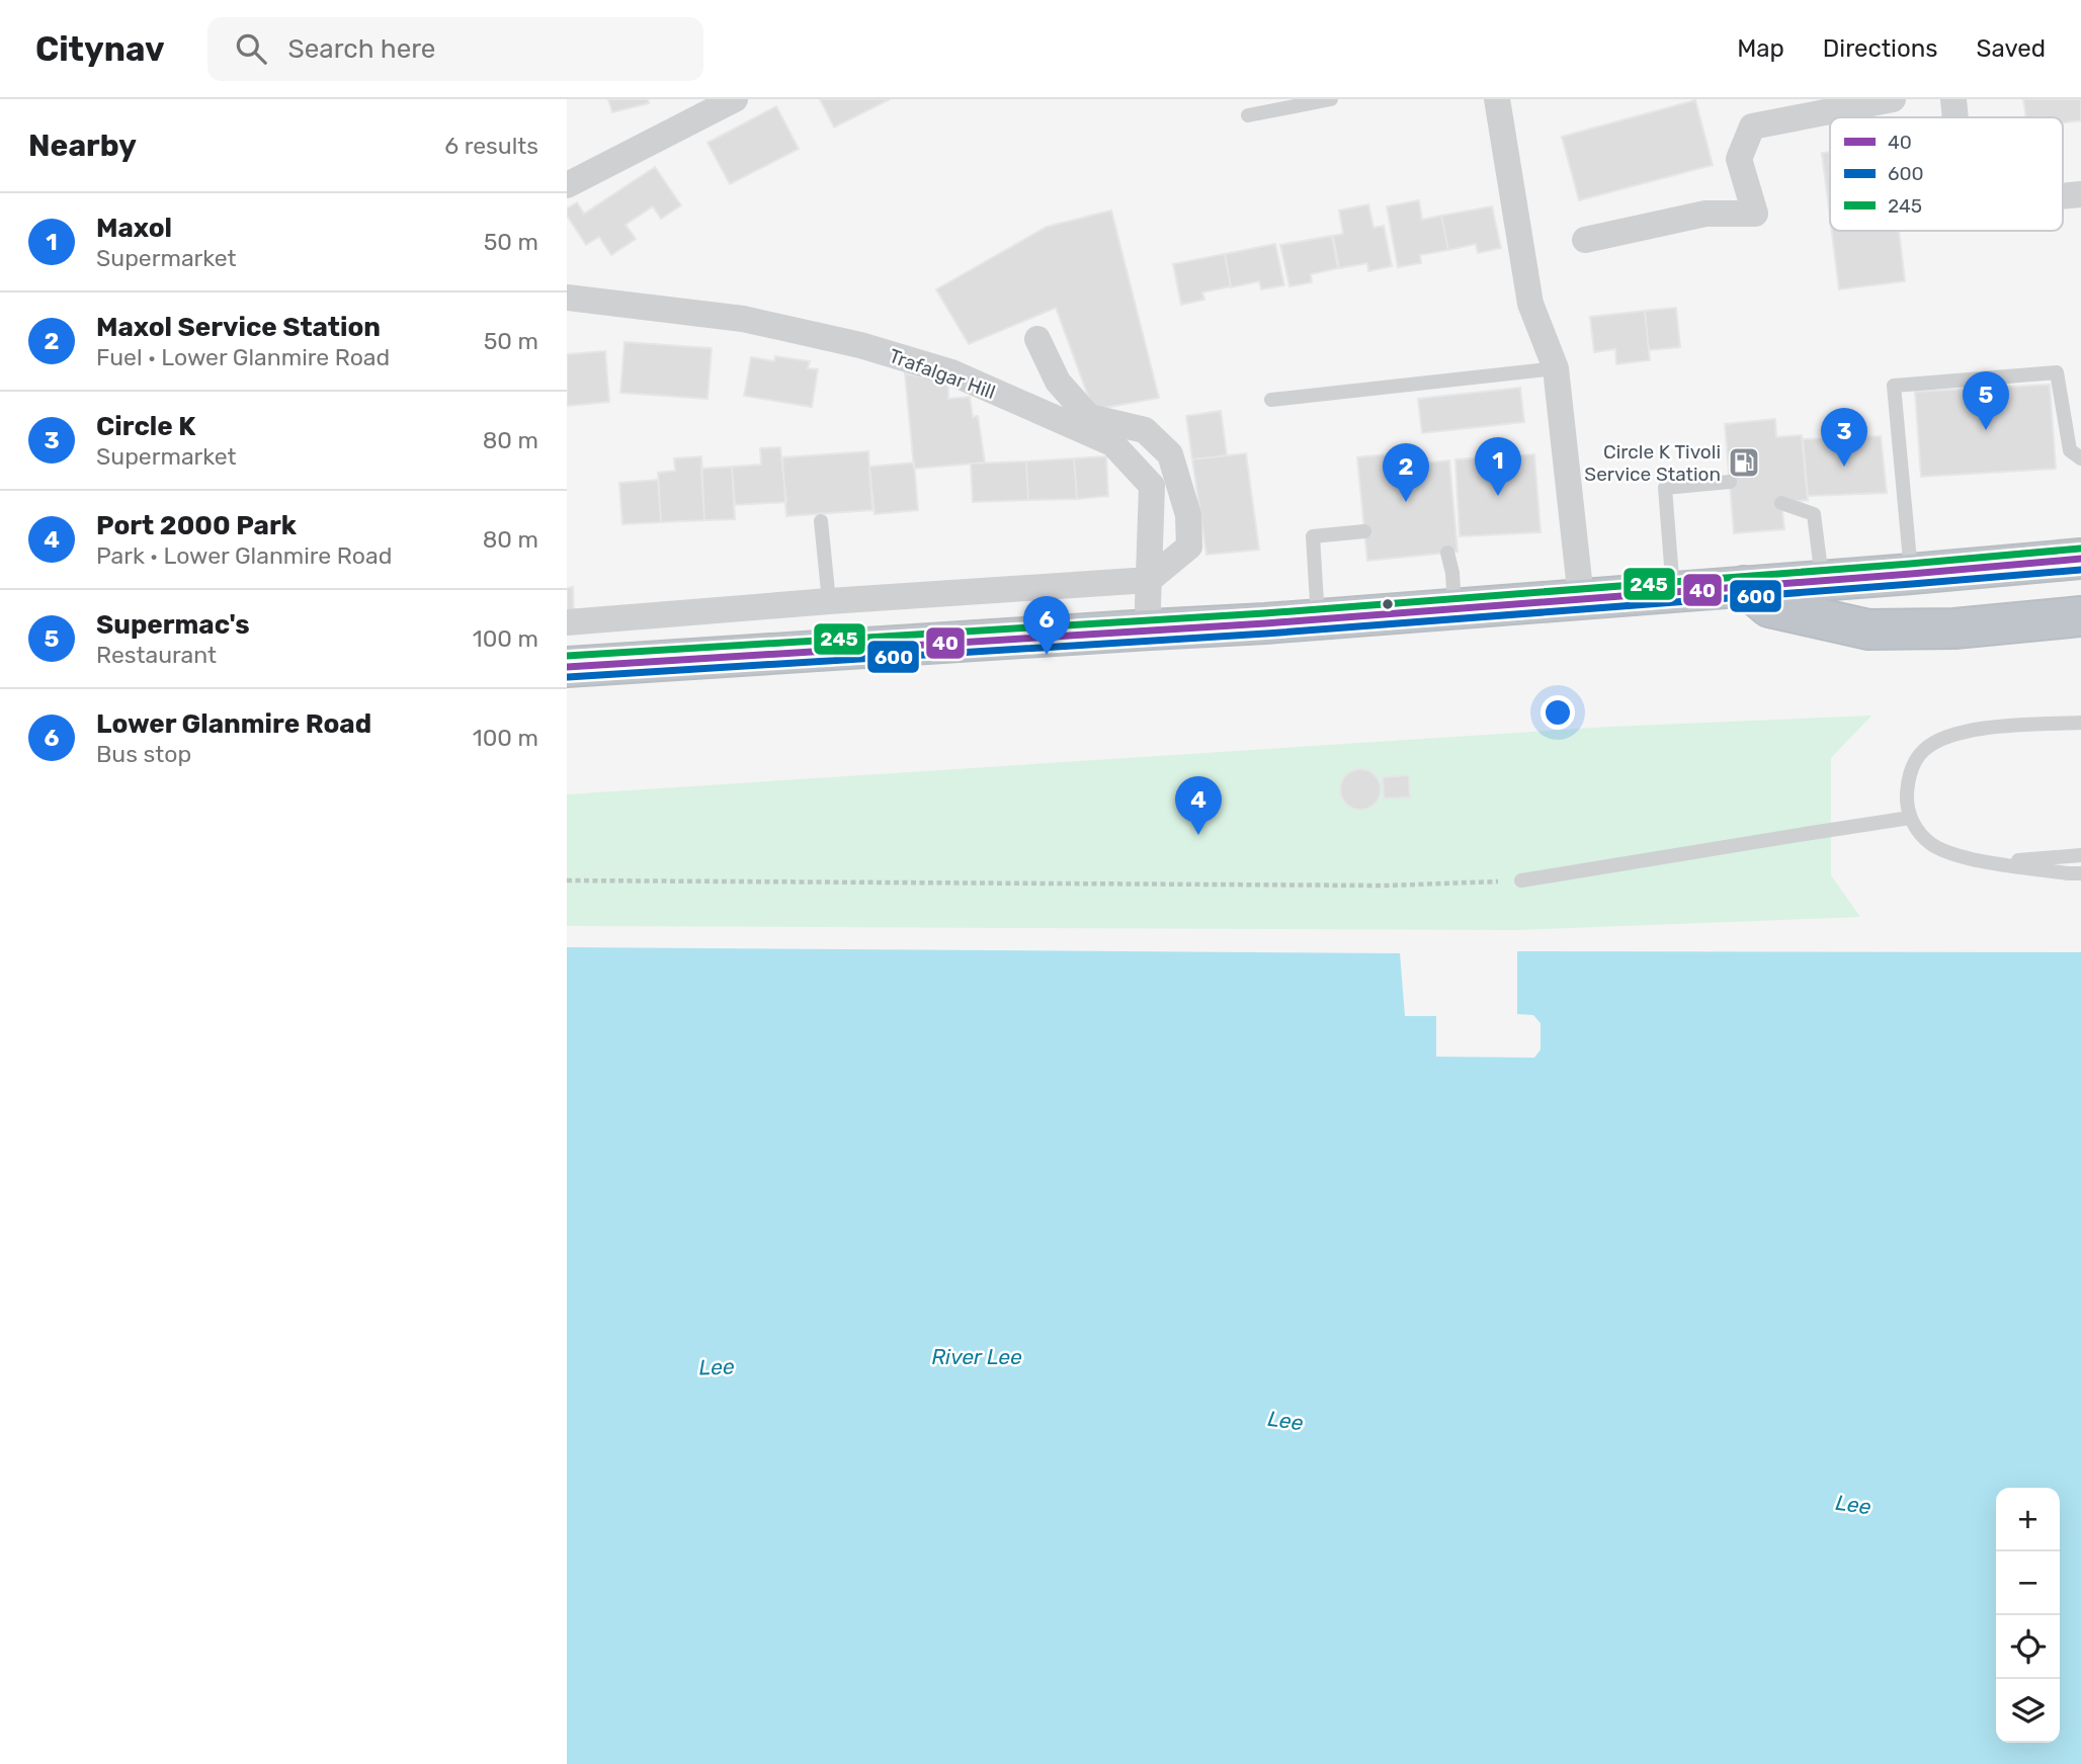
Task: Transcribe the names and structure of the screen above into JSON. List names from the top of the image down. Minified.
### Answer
{"streets":{"street":["Trafalgar Hill"]},"water":["River Lee","Lee"],"places":{"fuel station":["Circle K Tivoli Service Station"]},"lines":["transit line 245","transit line 40","transit line 600"],"legend":["40","600","245"],"page":{"header":"Citynav","search":"Search here","nav":["Map","Directions","Saved"],"heading":["Nearby","6 results"],"list":[{"mark":"1","name":"Maxol","note":"Supermarket","value":"50 m"},{"mark":"2","name":"Maxol Service Station","note":"Fuel · Lower Glanmire Road","value":"50 m"},{"mark":"3","name":"Circle K","note":"Supermarket","value":"80 m"},{"mark":"4","name":"Port 2000 Park","note":"Park · Lower Glanmire Road","value":"80 m"},{"mark":"5","name":"Supermac's","note":"Restaurant","value":"100 m"},{"mark":"6","name":"Lower Glanmire Road","note":"Bus stop","value":"100 m"}],"pins":["5","3","1","2","6","4"],"map_buttons":["+","−"]}}
